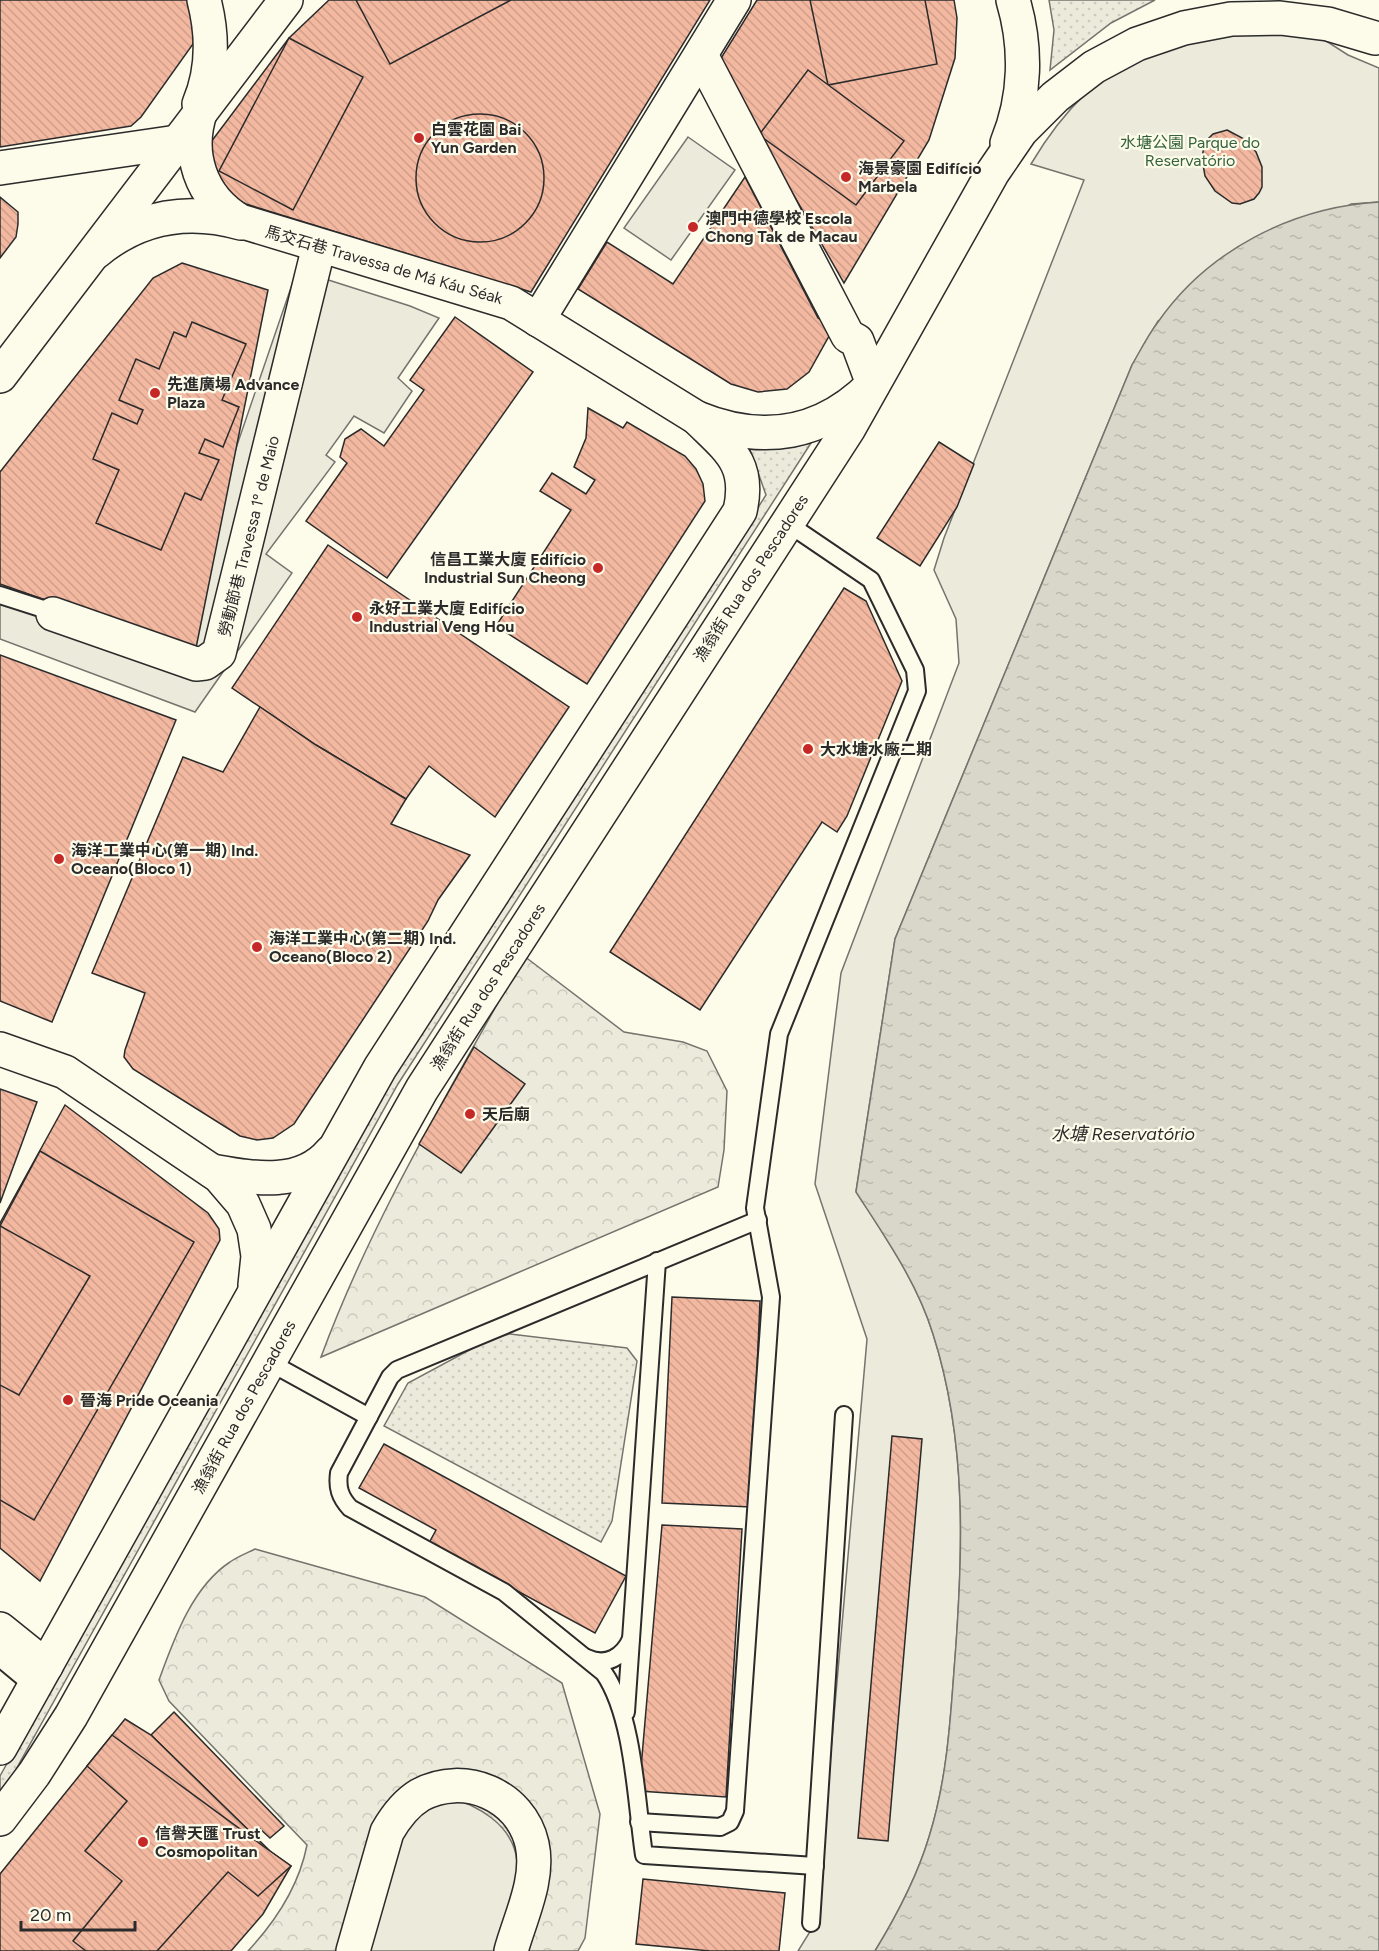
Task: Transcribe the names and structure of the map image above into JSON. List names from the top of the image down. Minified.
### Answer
{"streets":{"street":["馬交石巷 Travessa de Má Káu Séak","勞動節巷 Travessa 1º de Maio","漁翁街 Rua dos Pescadores"]},"crossings":[["馬交石巷 Travessa de Má Káu Séak","勞動節巷 Travessa 1º de Maio"]],"water":["水塘 Reservatório"],"parks":["水塘公園 Parque do Reservatório"],"places":["白雲花園 Bai Yun Garden","海景豪園 Edifício Marbela","澳門中德學校 Escola Chong Tak de Macau","先進廣場 Advance Plaza","信昌工業大廈 Edifício Industrial Sun Cheong","永好工業大廈 Edifício Industrial Veng Hou","大水塘水廠二期","海洋工業中心(第一期) Ind. Oceano(Bloco 1)","海洋工業中心(第二期) Ind. Oceano(Bloco 2)","天后廟","晉海 Pride Oceania","信譽天匯 Trust Cosmopolitan"],"scale_bar":"20 m"}
